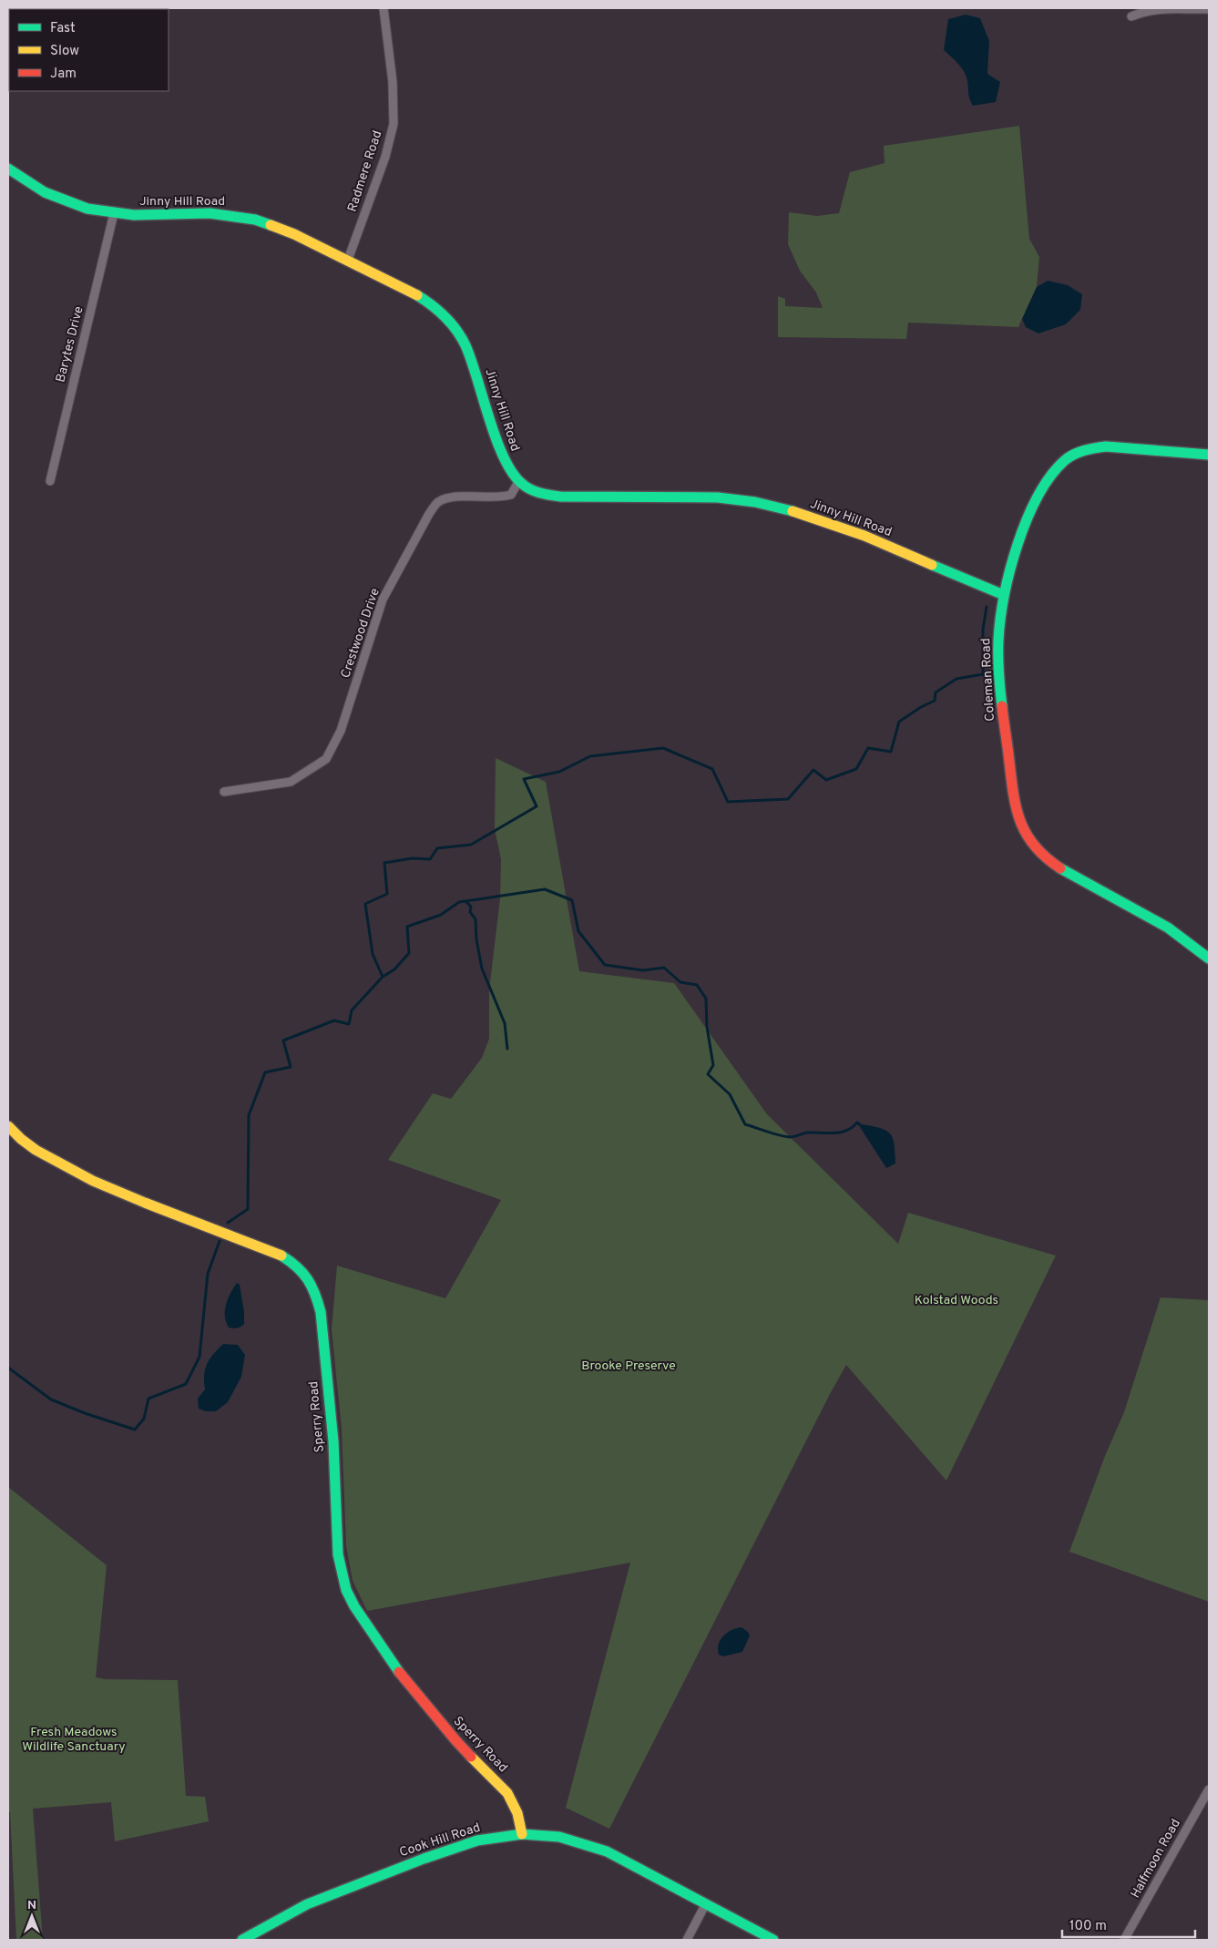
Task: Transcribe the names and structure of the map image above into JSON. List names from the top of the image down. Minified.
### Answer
{"streets":{"street":["Radmere Road","Jinny Hill Road","Barytes Drive","Crestwood Drive","Coleman Road","Sperry Road","Cook Hill Road","Halfmoon Road"]},"crossings":[["Radmere Road","Jinny Hill Road"],["Jinny Hill Road","Barytes Drive"],["Jinny Hill Road","Crestwood Drive"],["Jinny Hill Road","Coleman Road"],["Sperry Road","Cook Hill Road"]],"parks":["Kolstad Woods","Brooke Preserve","Fresh Meadows Wildlife Sanctuary"],"legend":["Fast","Slow","Jam"],"scale_bar":"100 m","north":"top"}
